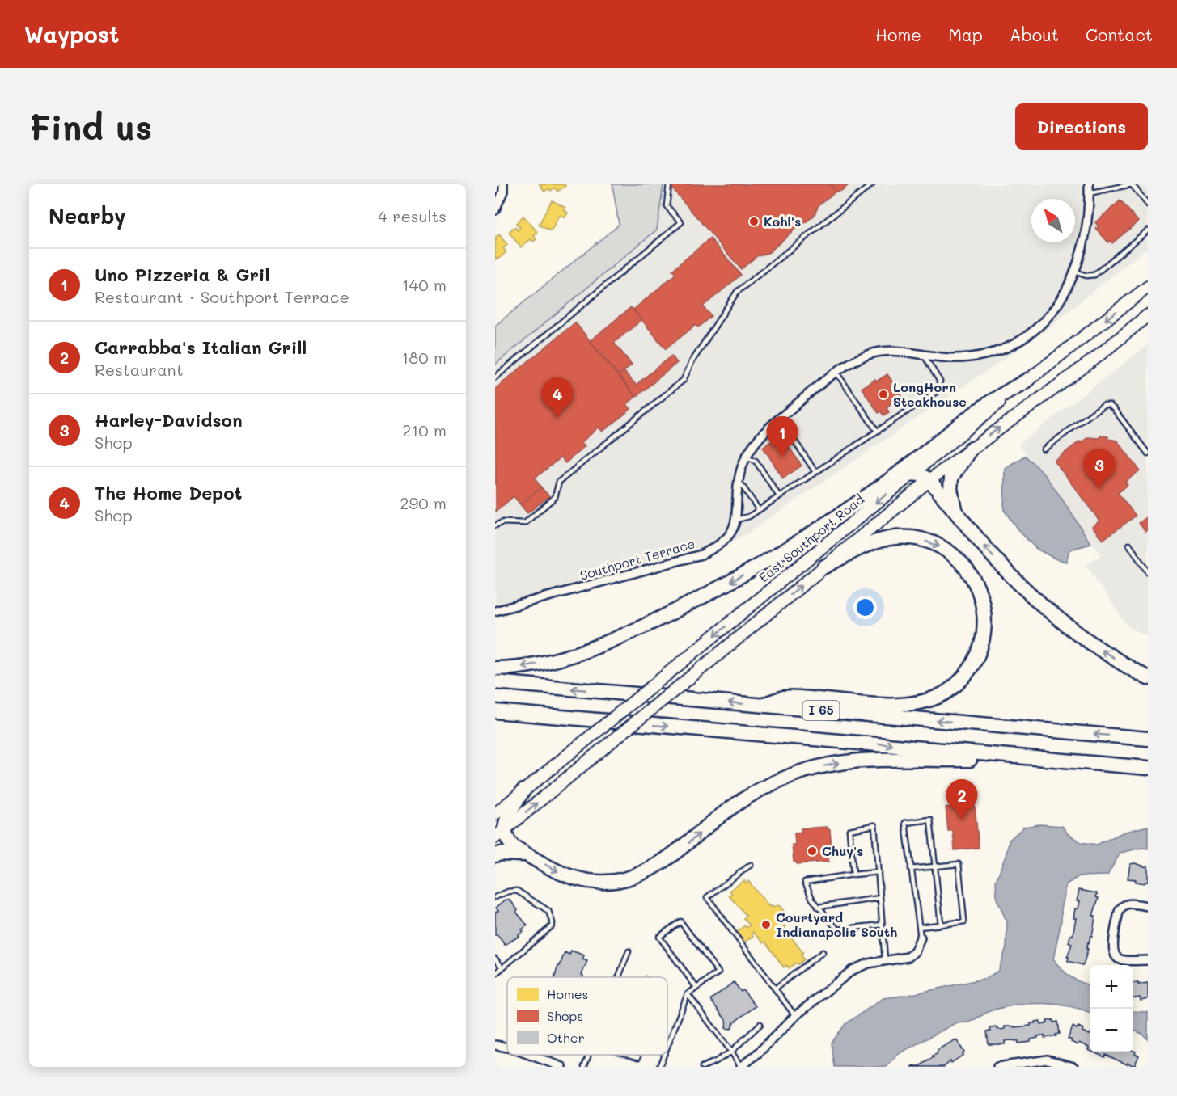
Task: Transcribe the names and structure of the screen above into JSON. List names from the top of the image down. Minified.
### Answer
{"streets":{"highway":["I 65"],"main road":["East Southport Road"],"street":["Southport Terrace"]},"places":["Kohl's","LongHorn Steakhouse","Chuy's","Courtyard Indianapolis South"],"legend":["Homes","Shops","Other"],"north":"top left","page":{"header":"Waypost","nav":["Home","Map","About","Contact"],"buttons":"Directions","title":"Find us","heading":["Nearby","4 results"],"list":[{"mark":"1","name":"Uno Pizzeria & Gril","note":"Restaurant · Southport Terrace","value":"140 m"},{"mark":"2","name":"Carrabba's Italian Grill","note":"Restaurant","value":"180 m"},{"mark":"3","name":"Harley-Davidson","note":"Shop","value":"210 m"},{"mark":"4","name":"The Home Depot","note":"Shop","value":"290 m"}],"pins":["4","1","3","2"],"map_buttons":["+","−"]}}
